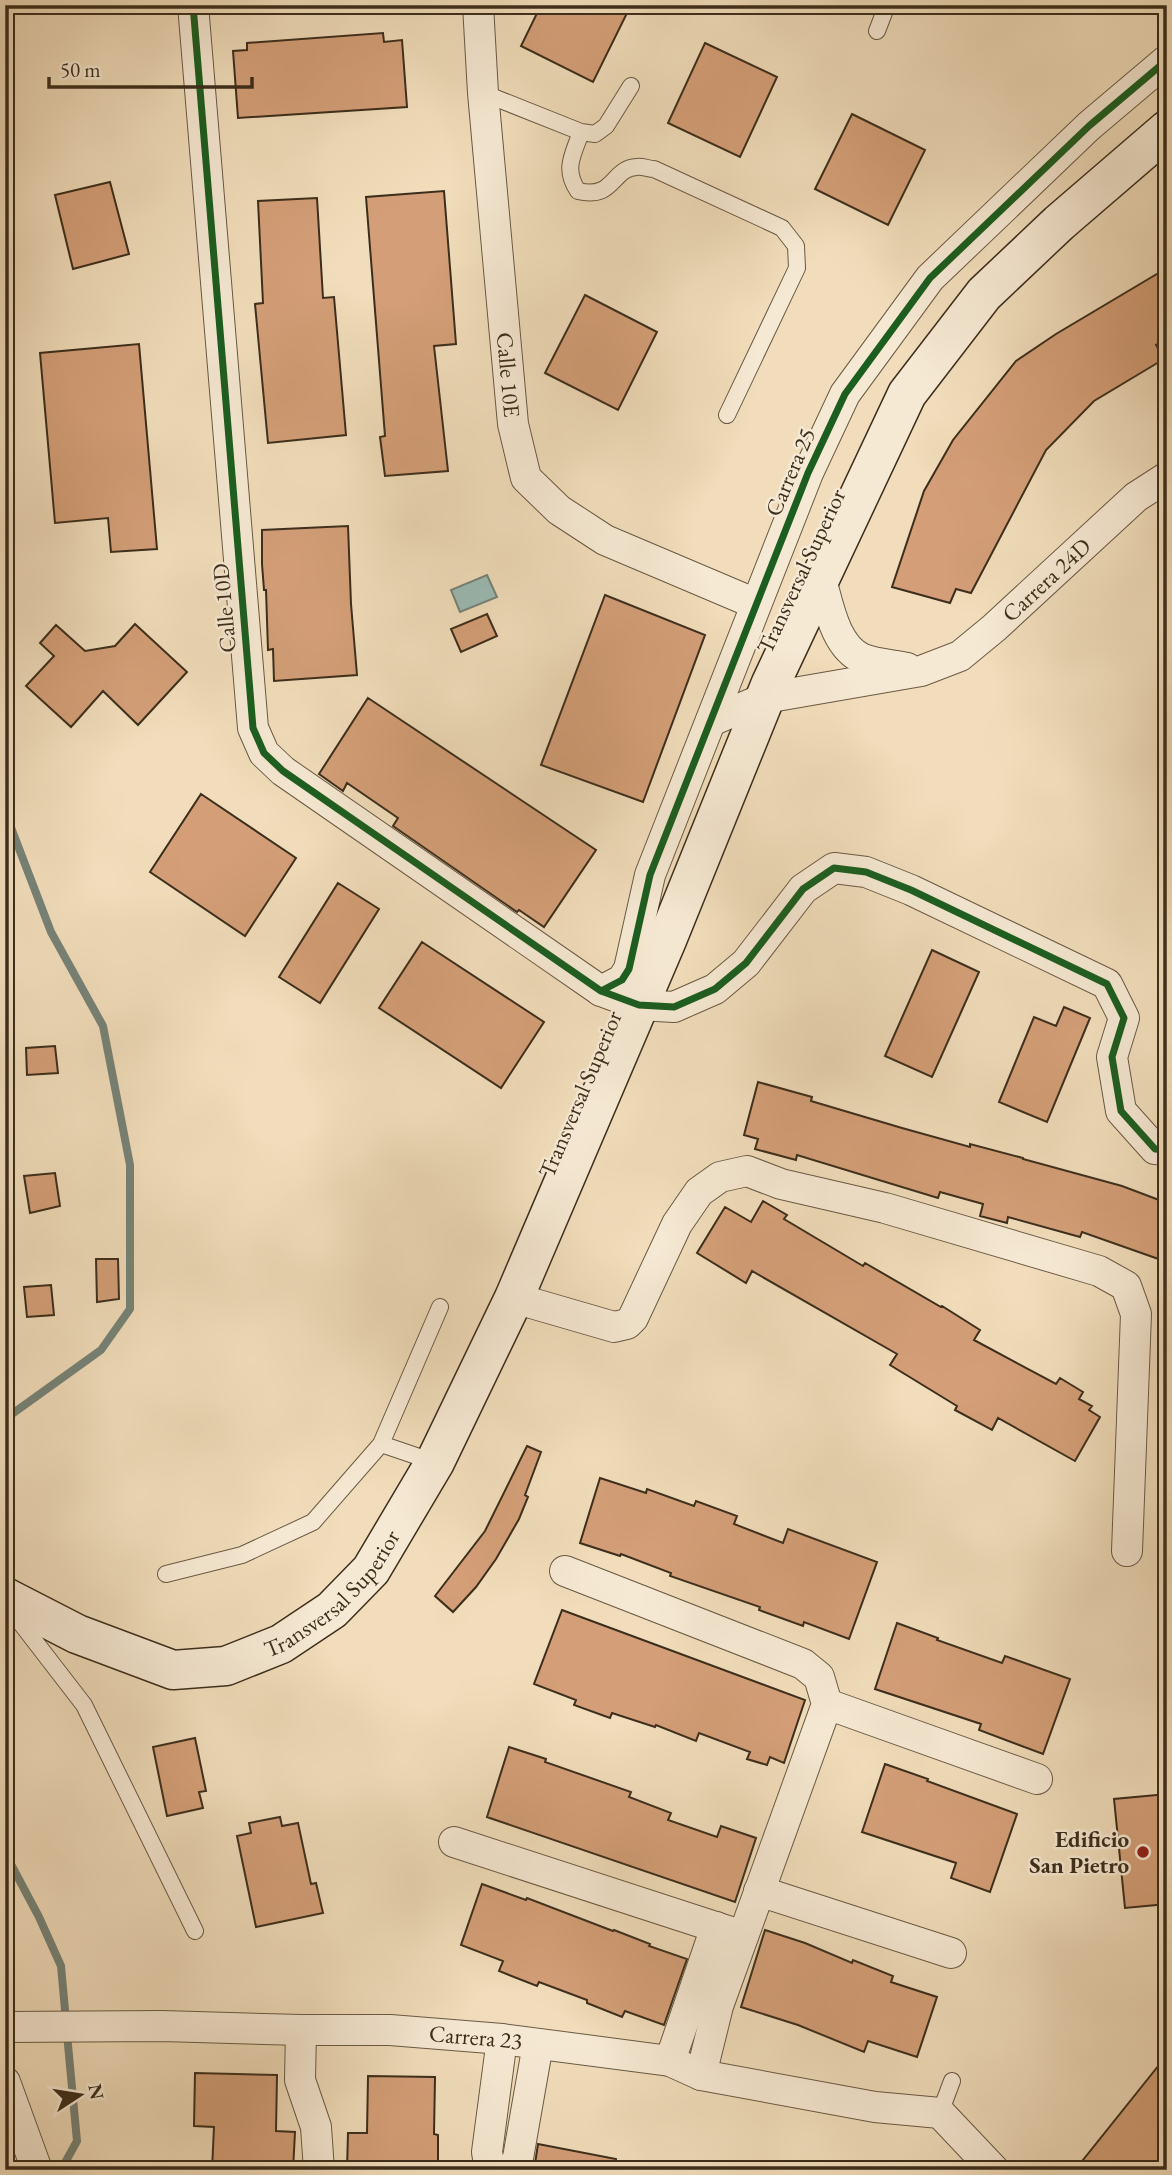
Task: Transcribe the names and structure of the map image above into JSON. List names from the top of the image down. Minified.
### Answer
{"streets":{"main road":["Transversal Superior"],"street":["Calle 10E","Carrera 25","Carrera 24D","Calle 10D","Carrera 23"]},"crossings":[["Calle 10E","Carrera 25"],["Carrera 25","Carrera 24D"],["Carrera 25","Calle 10D"],["Transversal Superior","Carrera 24D"],["Transversal Superior","Calle 10D"]],"places":["Edificio San Pietro"],"scale_bar":"50 m","north":"right"}
